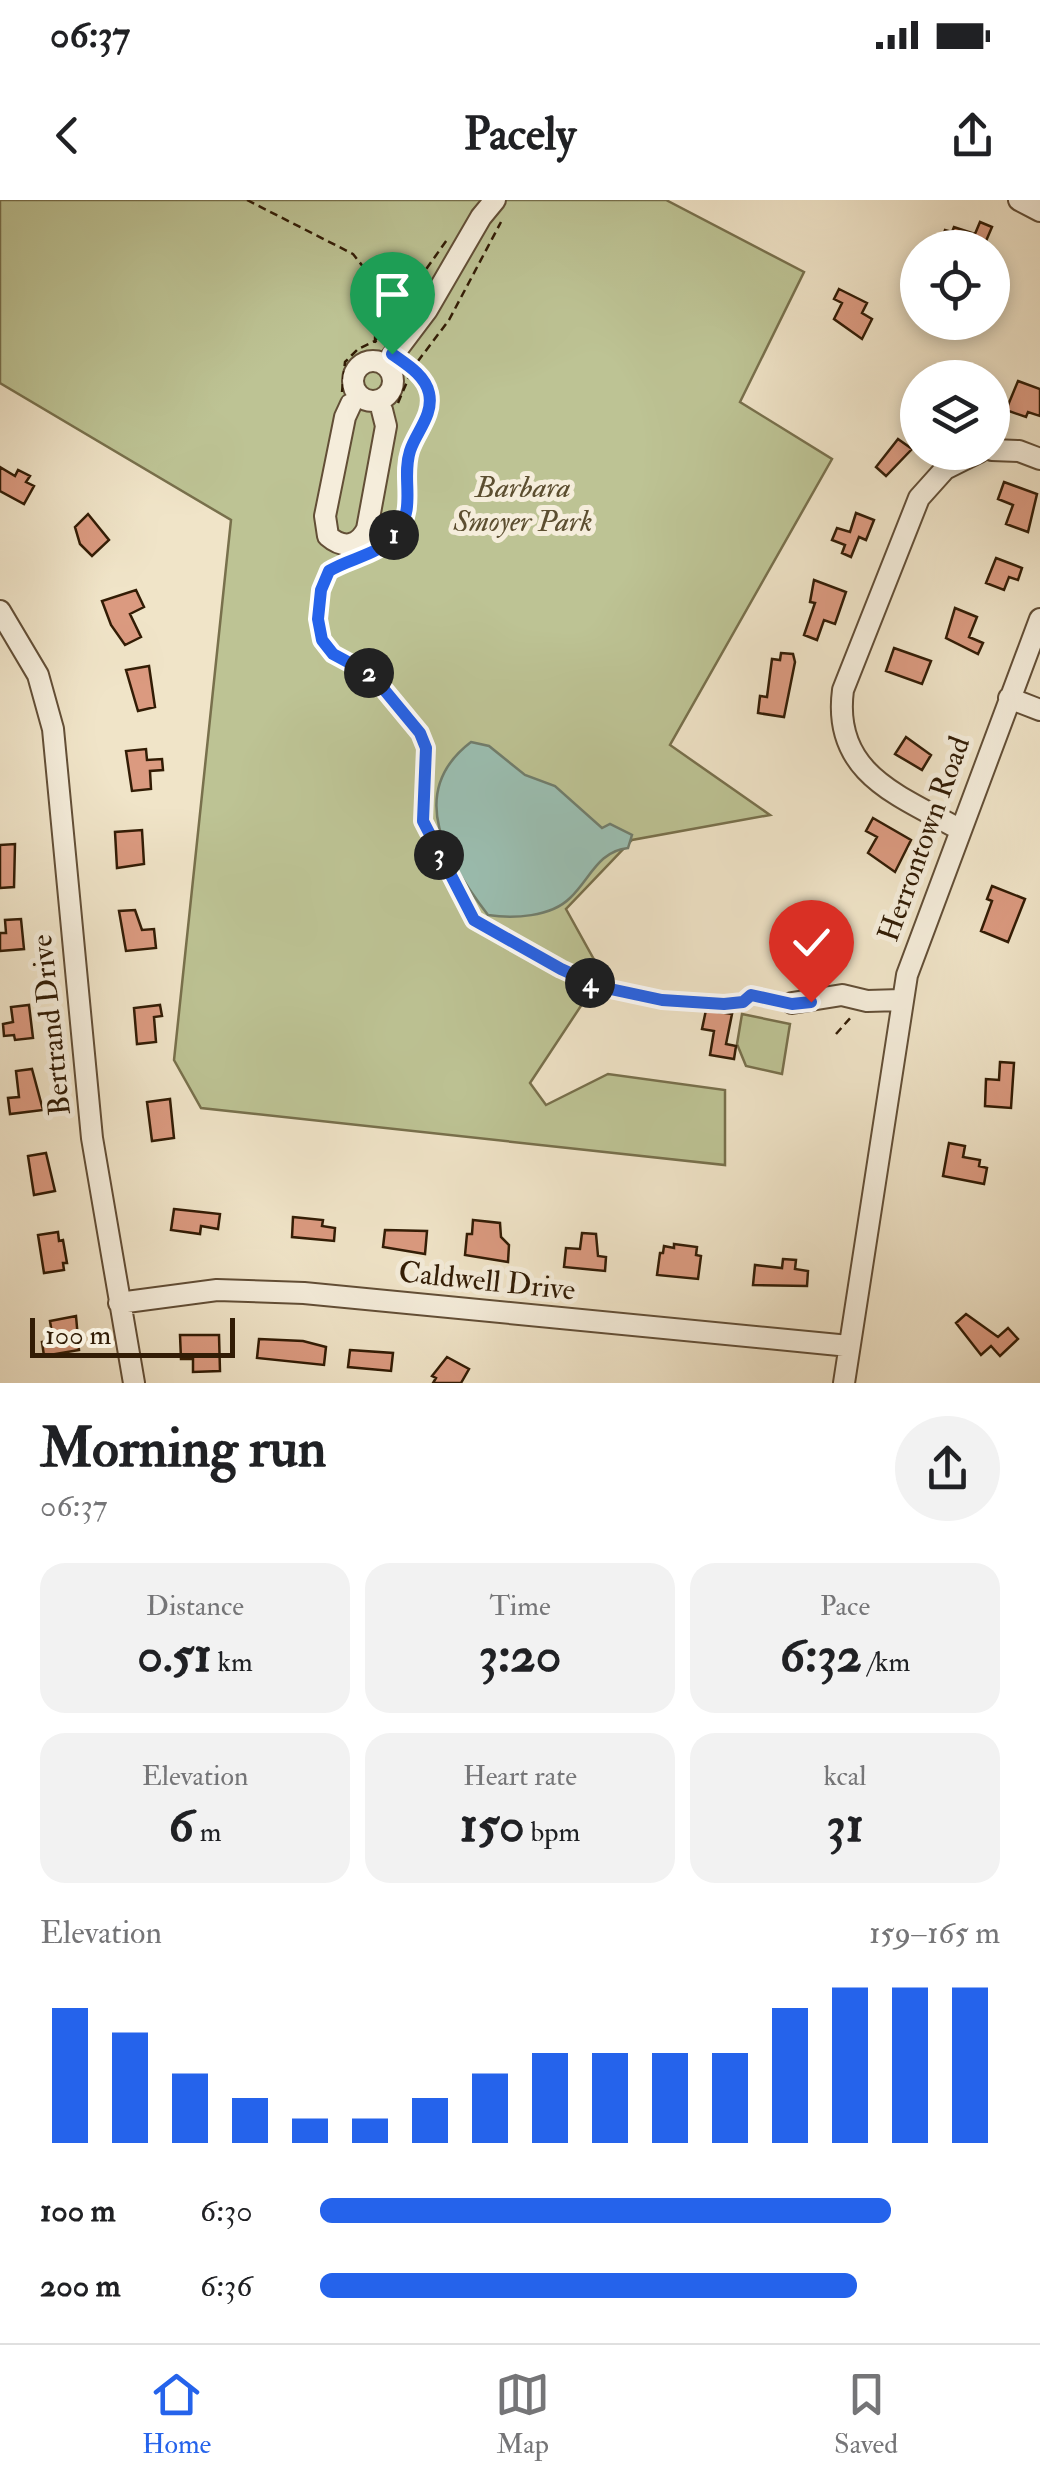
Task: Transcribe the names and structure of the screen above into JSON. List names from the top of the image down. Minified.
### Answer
{"streets":{"street":["Herrontown Road","Bertrand Drive","Caldwell Drive"]},"crossings":[["Herrontown Road","Caldwell Drive"],["Bertrand Drive","Caldwell Drive"]],"parks":["Barbara Smoyer Park"],"scale_bar":"100 m","page":{"status":"06:37","header":"Pacely","pins":["1","2","3","4"],"scale":"100 m","heading":["Morning run","06:37"],"stats":[["Distance","0.51 km"],["Time","3:20"],["Pace","6:32 /km"],["Elevation","6 m"],["Heart rate","150 bpm"],["kcal","31"]],"chart":["Elevation","159–165 m"],"list":[{"name":"100 m","note":"6:30"},{"name":"200 m","note":"6:36"}],"tabs":["Home","Map","Saved"]}}
